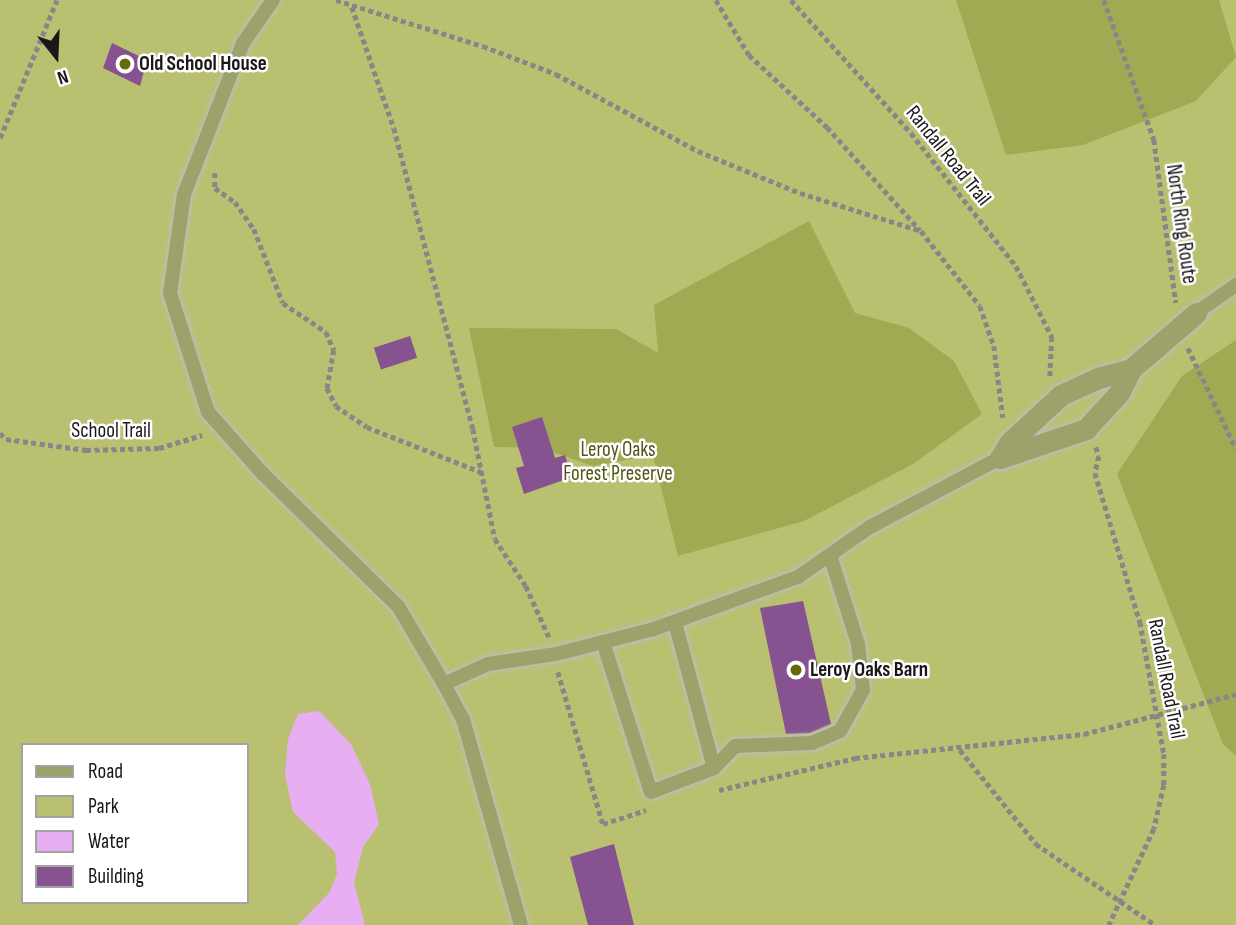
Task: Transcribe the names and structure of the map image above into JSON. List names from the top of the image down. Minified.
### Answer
{"streets":{"path":["Randall Road Trail","North Ring Route","School Trail"]},"parks":["Leroy Oaks Forest Preserve"],"places":["Old School House","Leroy Oaks Barn"],"legend":["Road","Park","Water","Building"],"north":"bottom"}
